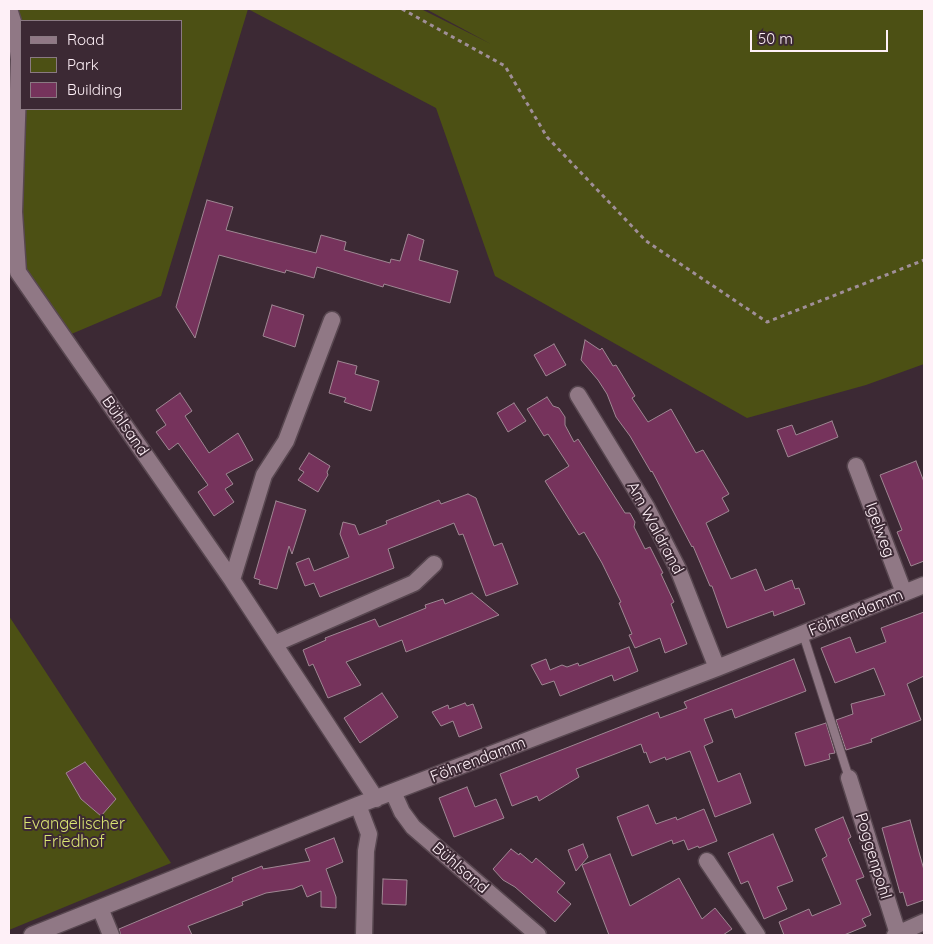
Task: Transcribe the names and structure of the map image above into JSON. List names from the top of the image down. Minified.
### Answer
{"streets":{"street":["Bühlsand","Am Waldrand","Igelweg","Föhrendamm","Poggenpohl"]},"crossings":[["Bühlsand","Föhrendamm"],["Am Waldrand","Föhrendamm"],["Igelweg","Föhrendamm"]],"parks":["Evangelischer Friedhof"],"legend":["Road","Park","Building"],"scale_bar":"50 m"}
